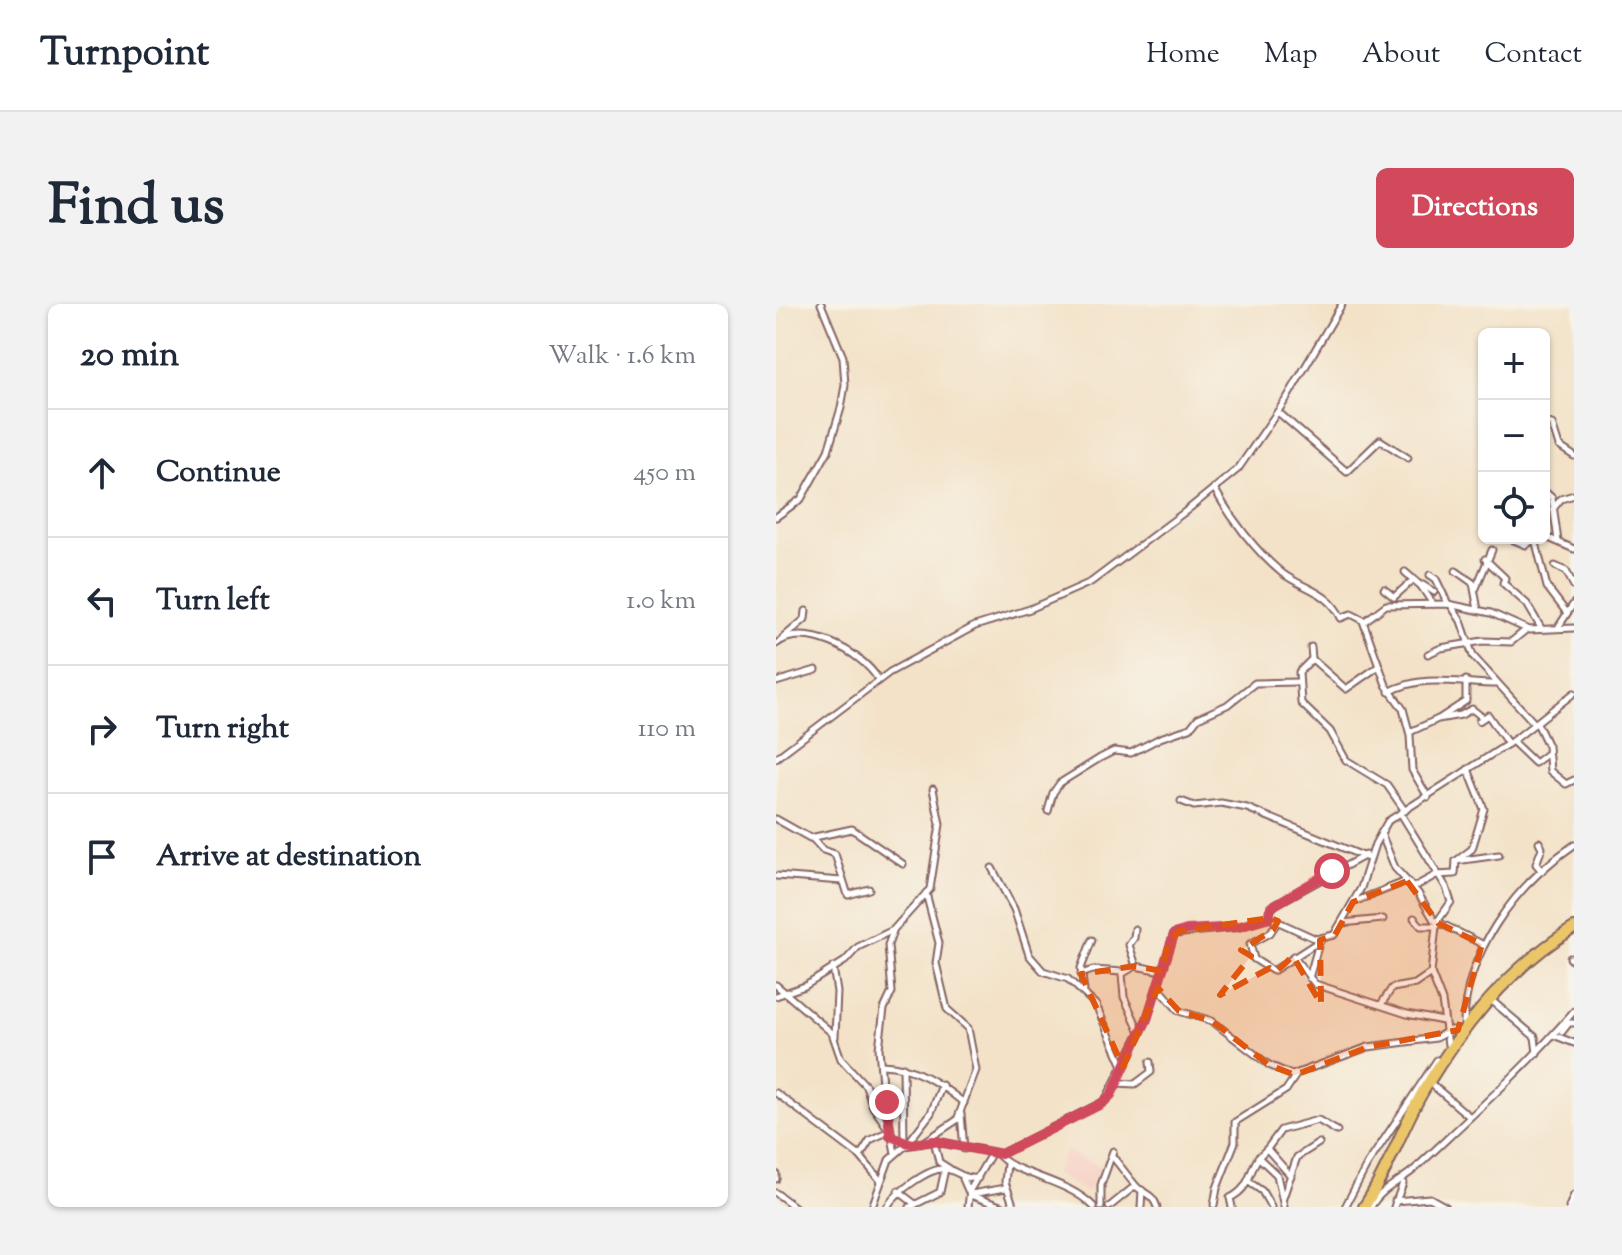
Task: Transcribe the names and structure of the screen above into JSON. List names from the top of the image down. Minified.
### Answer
{"page":{"header":"Turnpoint","nav":["Home","Map","About","Contact"],"title":"Find us","buttons":"Directions","heading":["20 min","Walk · 1.6 km"],"map_buttons":["+","−"],"list":[["Continue","450 m"],["Turn left","1.0 km"],["Turn right","110 m"],"Arrive at destination"]}}
